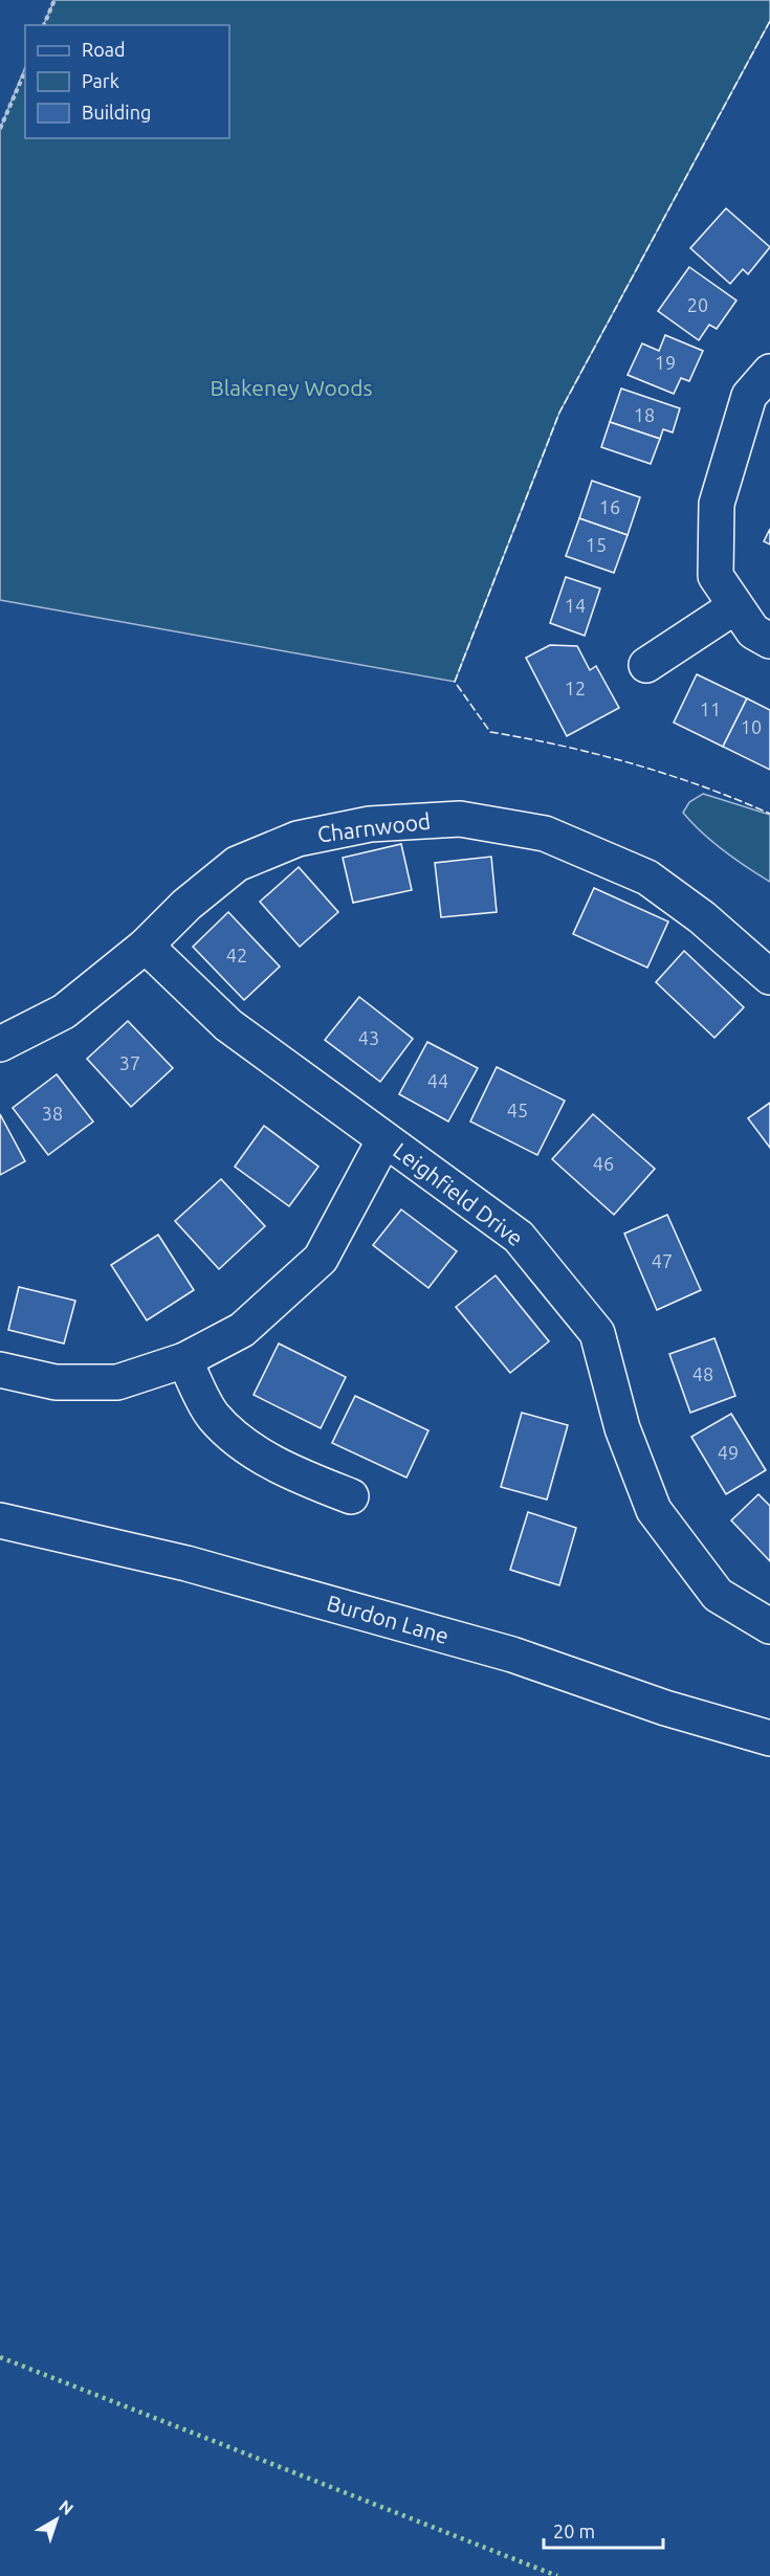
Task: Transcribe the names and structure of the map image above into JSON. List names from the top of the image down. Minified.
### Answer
{"streets":{"street":["Charnwood","Leighfield Drive","Burdon Lane"]},"crossings":[["Charnwood","Leighfield Drive"]],"parks":["Blakeney Woods"],"house_numbers":["20","19","18","16","15","14","12","11","10","42","43","37","44","45","38","46","47","48","49"],"legend":["Road","Park","Building"],"scale_bar":"20 m","north":"top right"}
